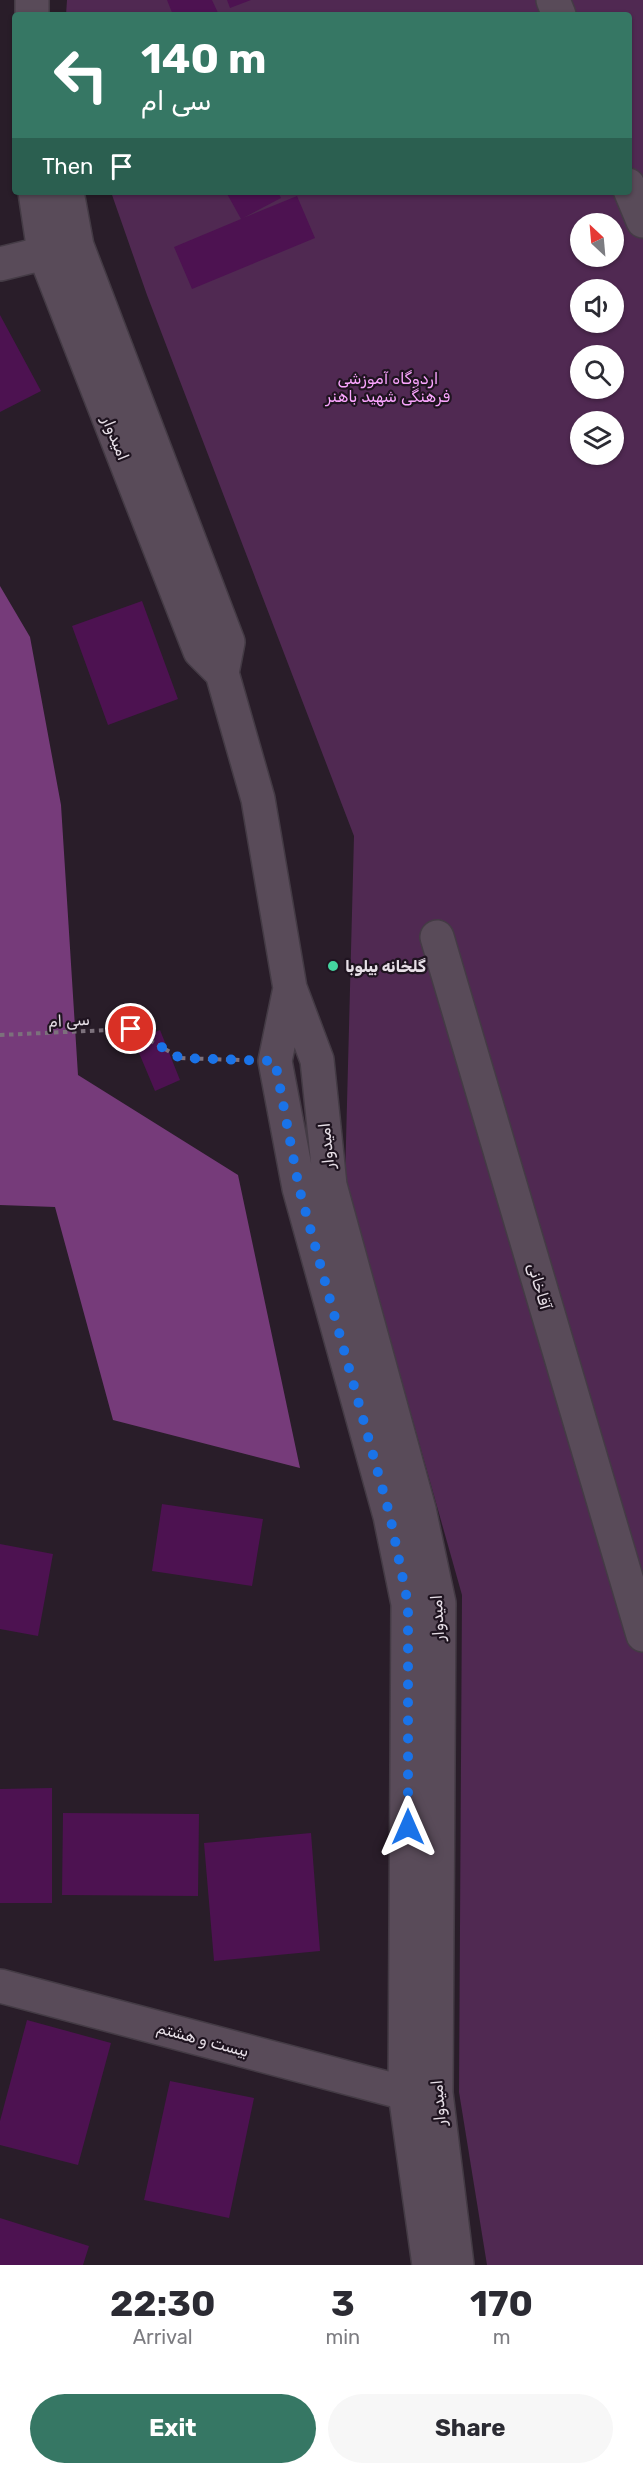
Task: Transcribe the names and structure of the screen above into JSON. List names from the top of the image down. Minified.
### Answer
{"streets":{"street":["امیدوار","آقاخانی","بیست و هشتم"],"path":["سی ام"]},"crossings":[["امیدوار","سی ام"],["امیدوار","بیست و هشتم"]],"parks":["اردوگاه آموزشی فرهنگی شهید باهنر"],"places":["گلخانه بیلوبا"],"north":"top left","page":{"turn":["140 m","سی ام"],"then":"Then","eta":["22:30","Arrival","3","min","170","m"],"buttons":["Exit","Share"]}}
